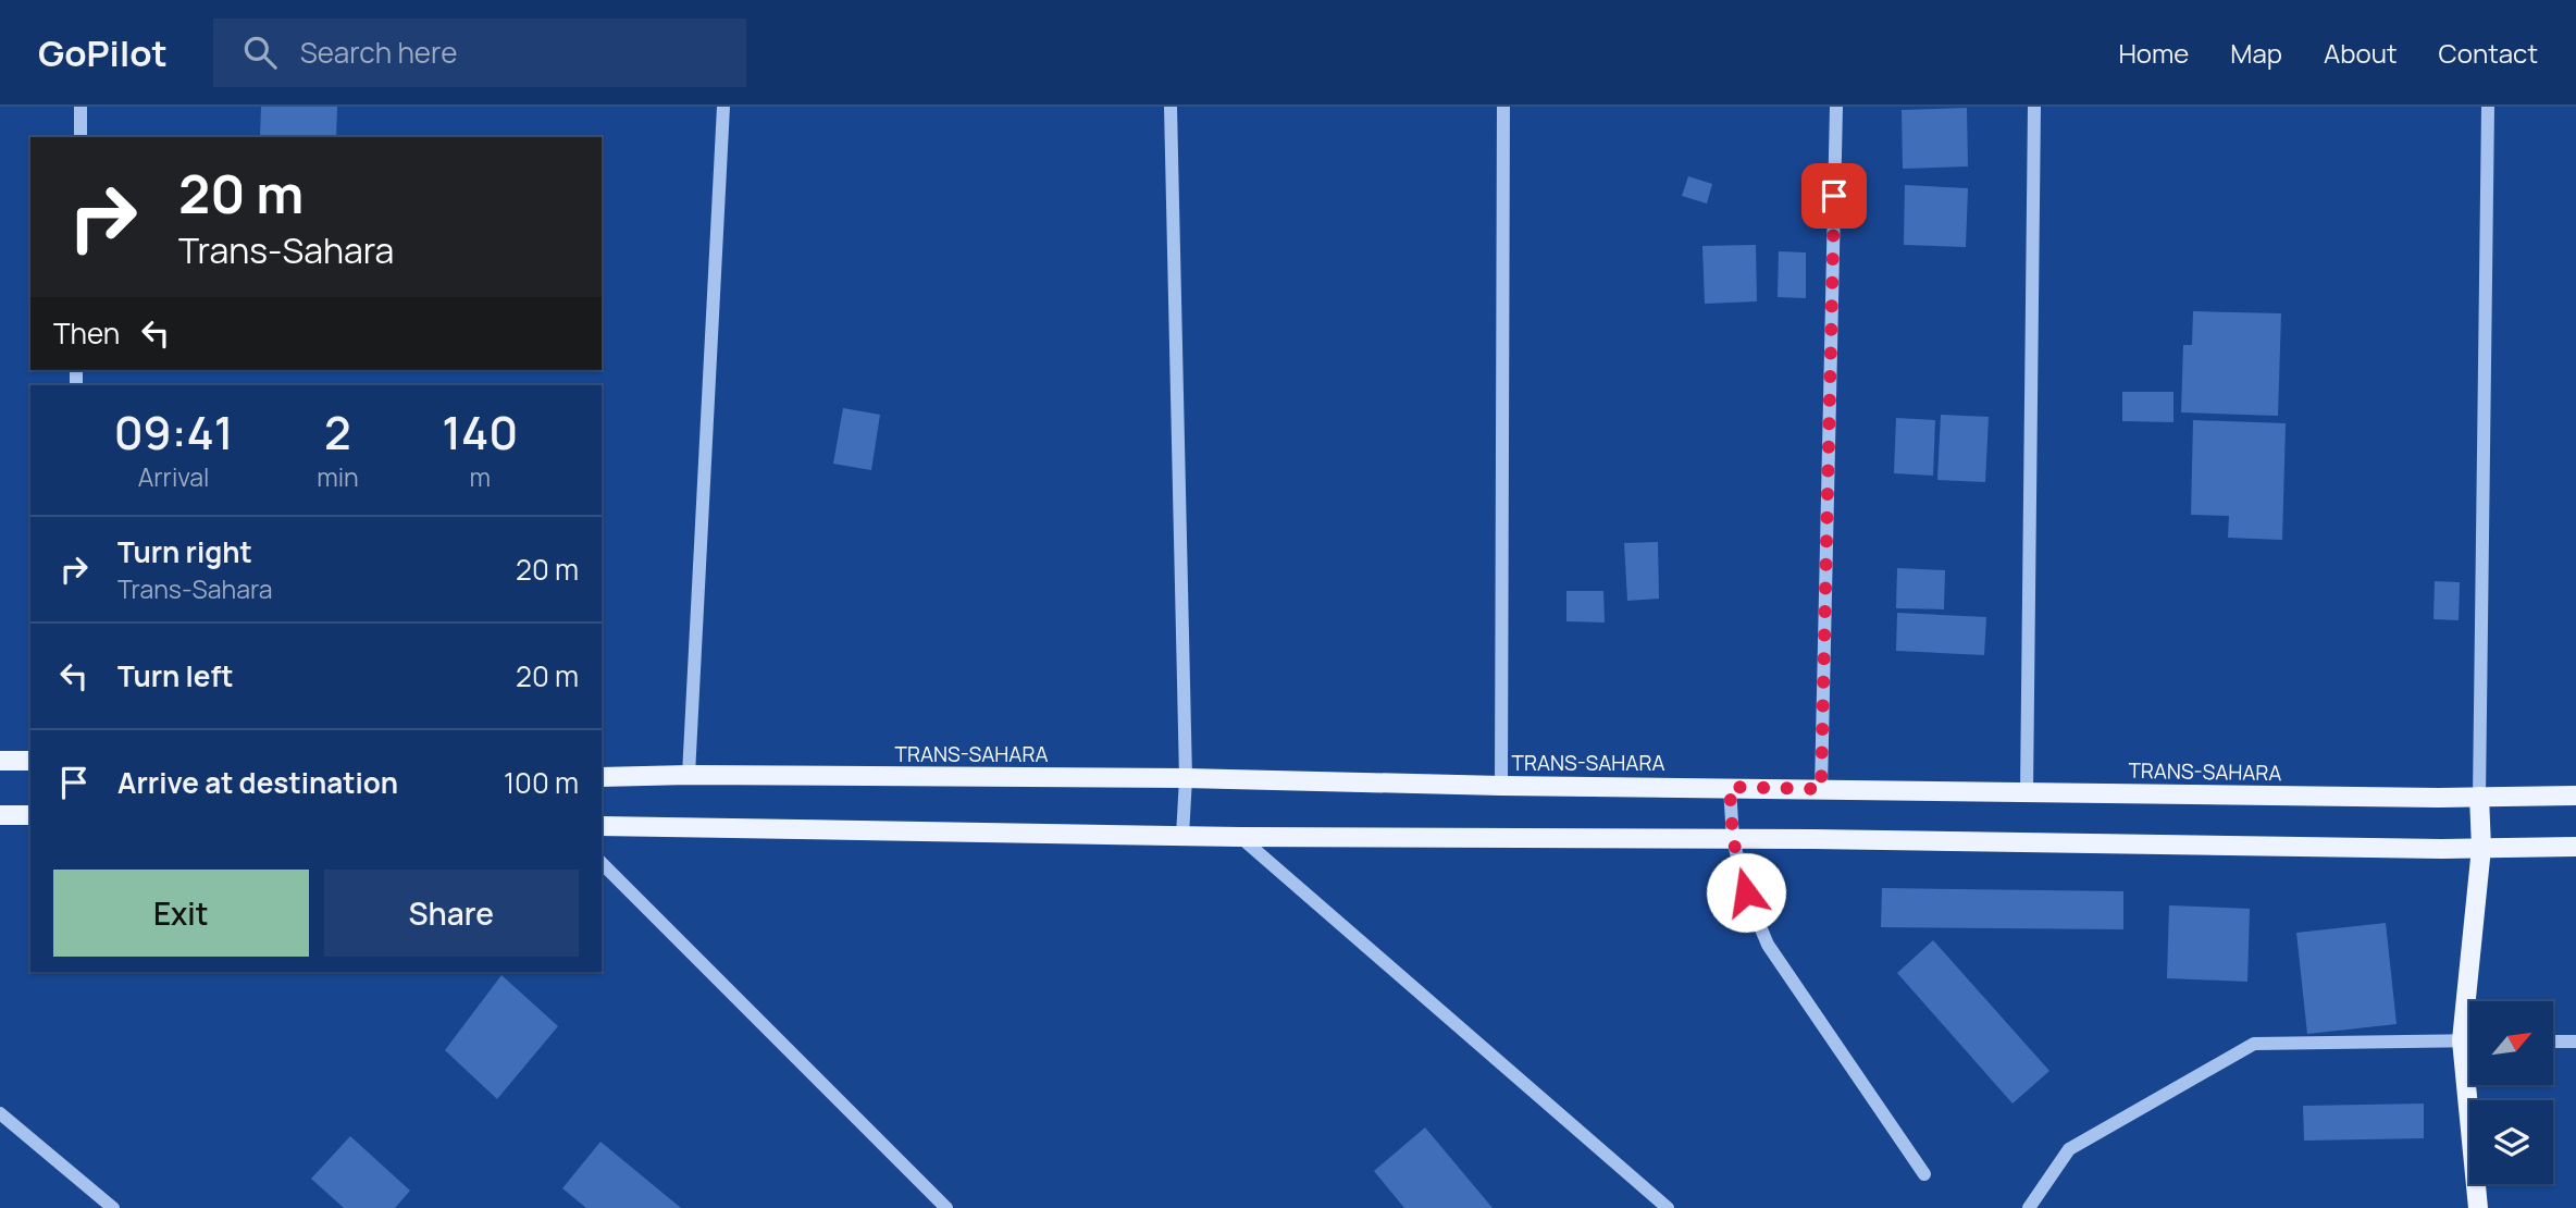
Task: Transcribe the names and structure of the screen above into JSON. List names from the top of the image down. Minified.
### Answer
{"streets":{"main road":["TRANS-SAHARA"]},"north":"top right","page":{"header":"GoPilot","search":"Search here","nav":["Home","Map","About","Contact"],"turn":["20 m","Trans-Sahara"],"then":"Then","eta":["09:41","Arrival","2","min","140","m"],"list":[{"name":"Turn right","note":"Trans-Sahara","value":"20 m"},{"name":"Turn left","value":"20 m"},{"name":"Arrive at destination","value":"100 m"}],"buttons":["Exit","Share"]}}
